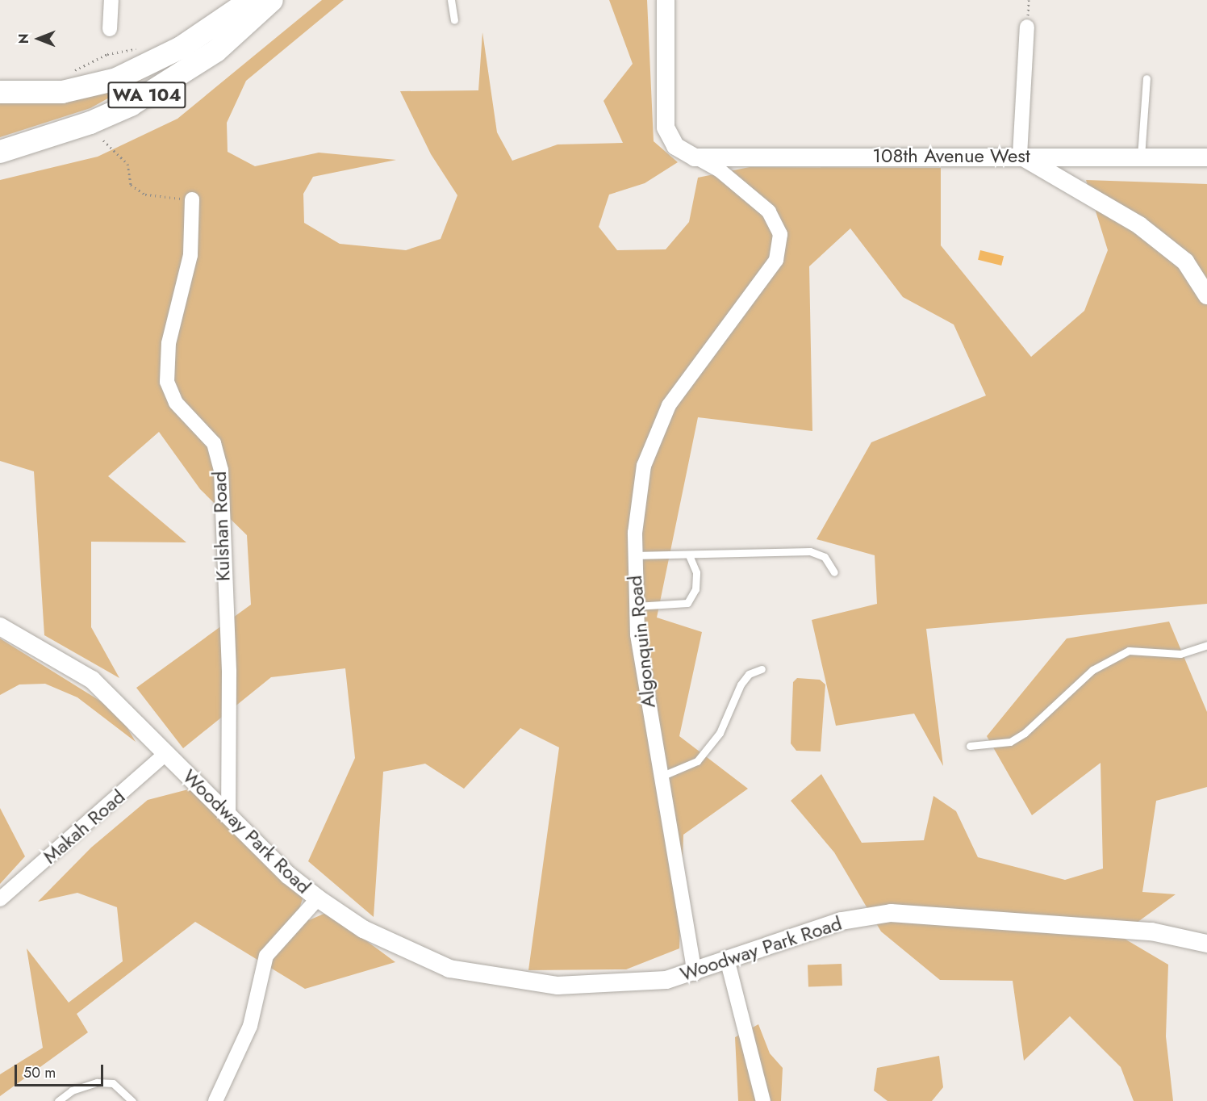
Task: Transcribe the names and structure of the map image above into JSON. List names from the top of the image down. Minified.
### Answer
{"streets":{"main road":["WA 104"],"street":["108th Avenue West","Kulshan Road","Algonquin Road","Makah Road","Woodway Park Road"]},"crossings":[["108th Avenue West","Algonquin Road"],["Kulshan Road","Woodway Park Road"],["Algonquin Road","Woodway Park Road"],["Makah Road","Woodway Park Road"]],"scale_bar":"50 m","north":"left"}
